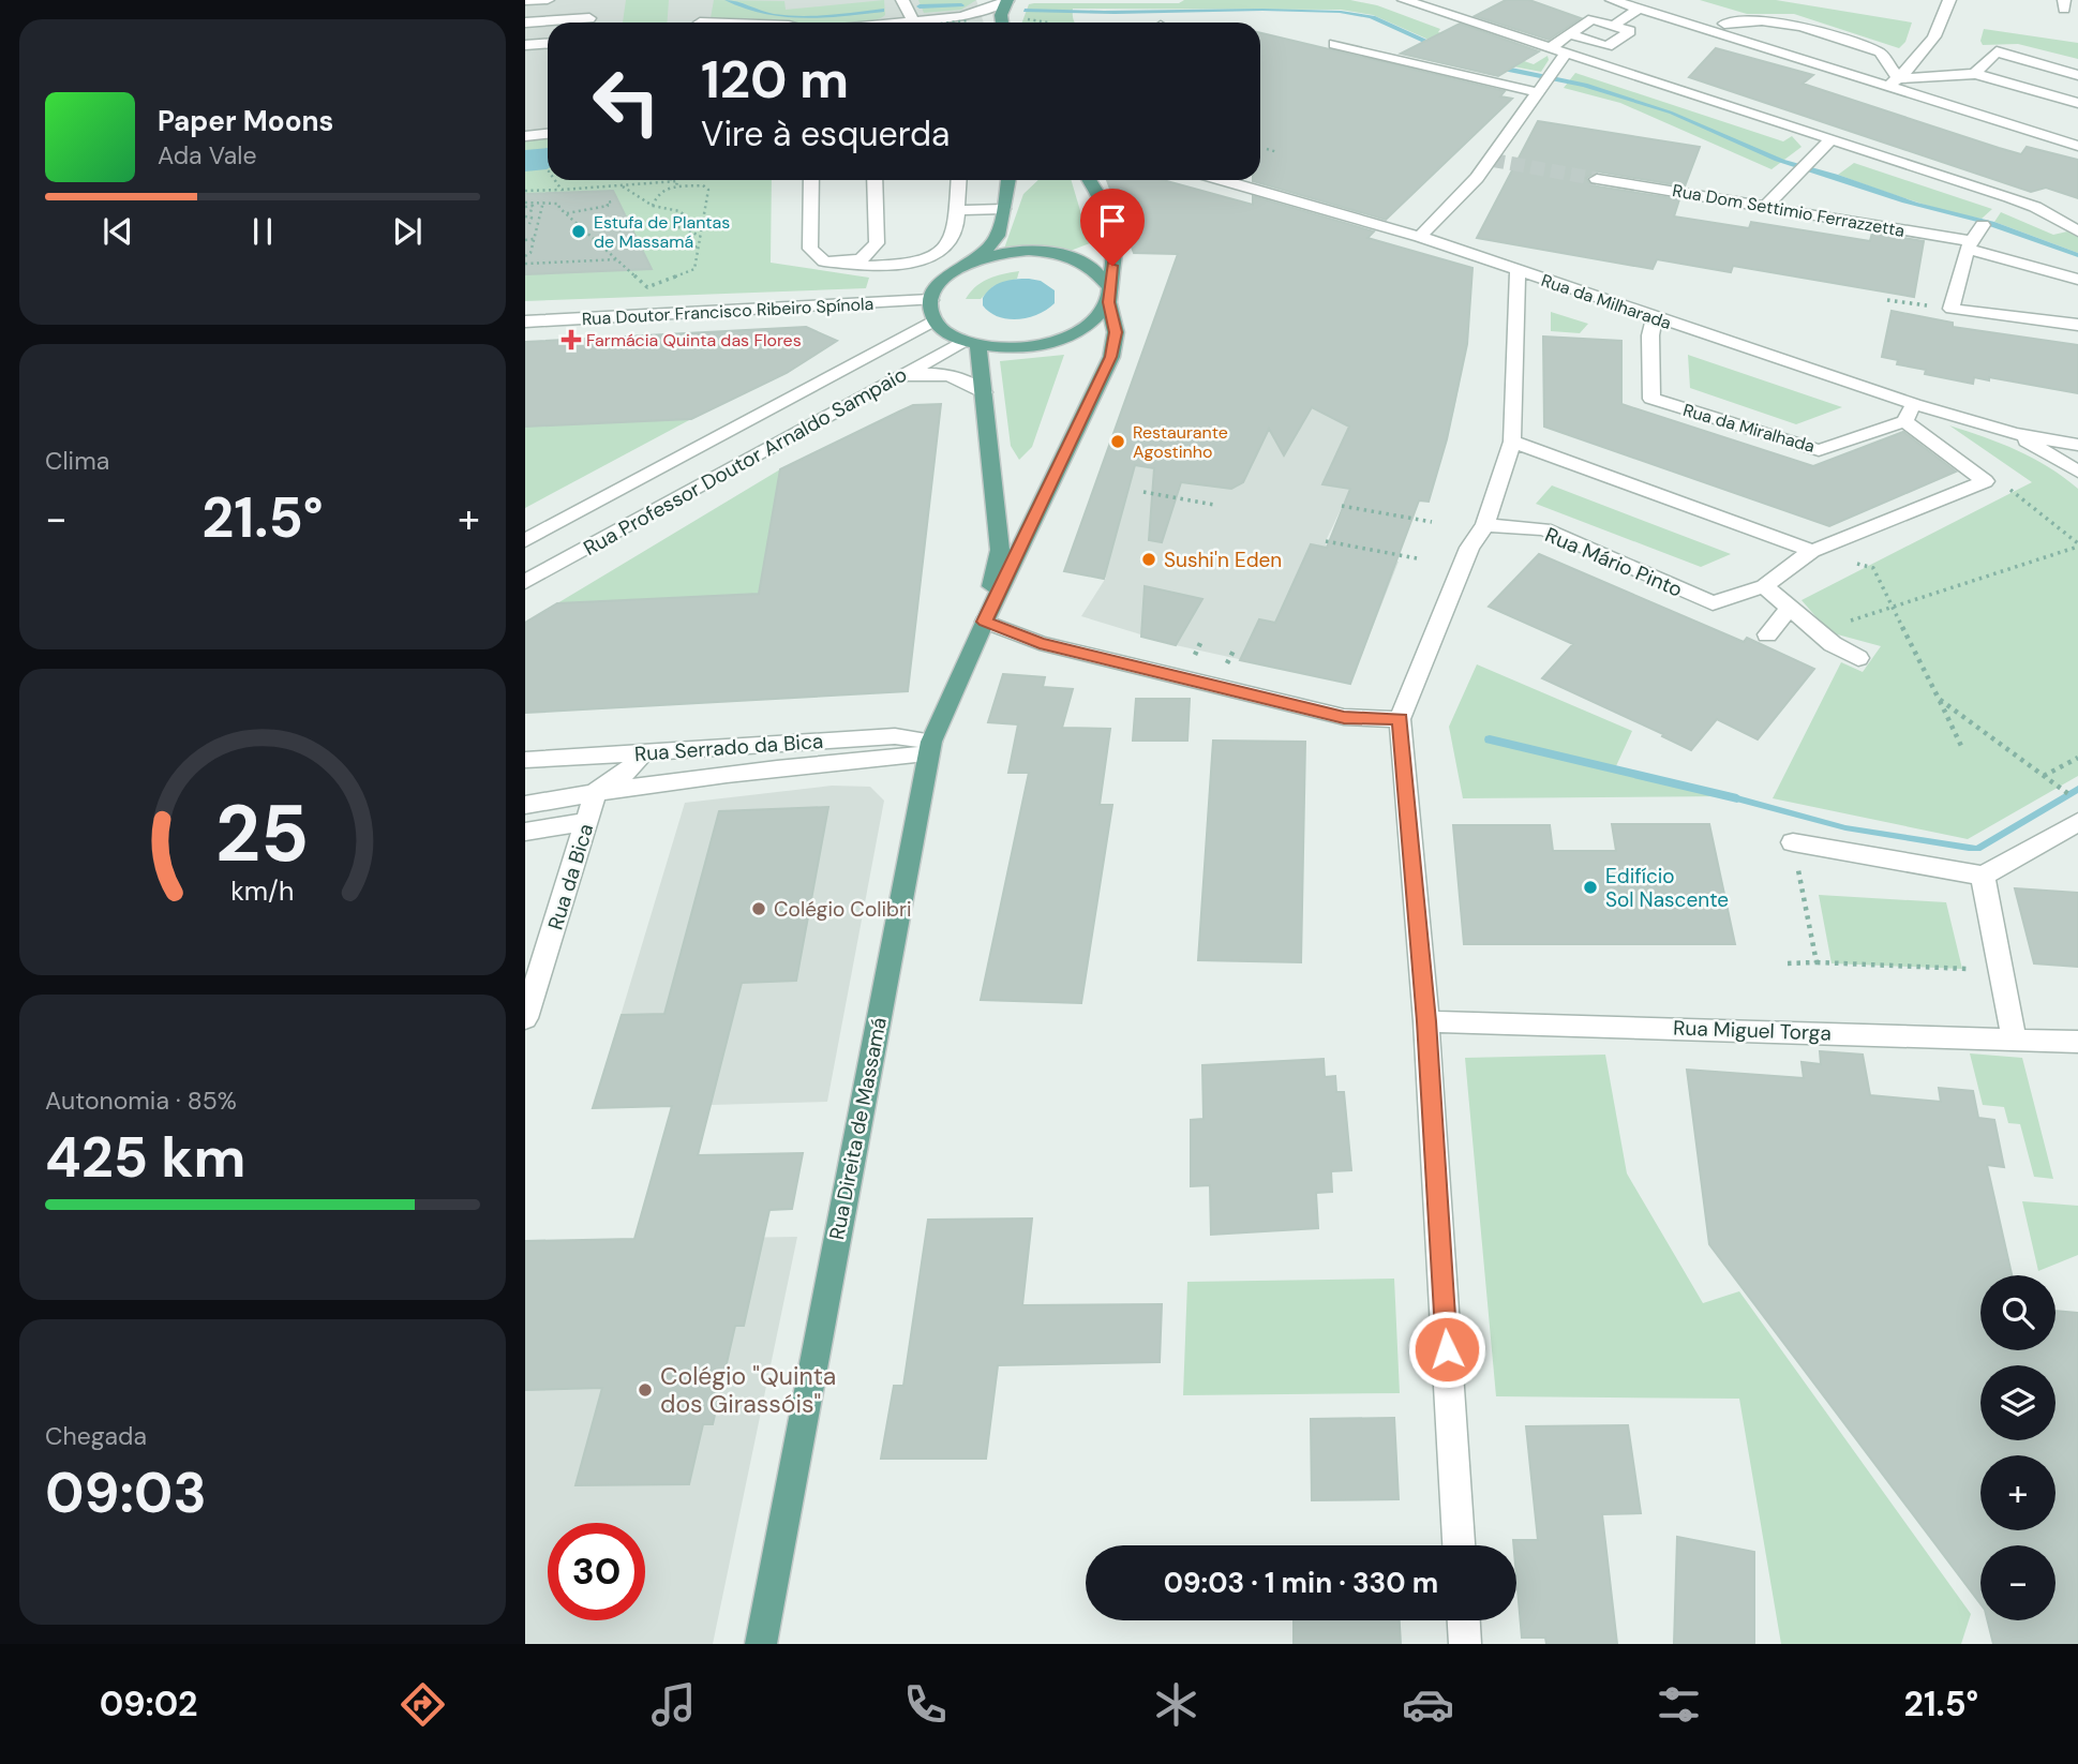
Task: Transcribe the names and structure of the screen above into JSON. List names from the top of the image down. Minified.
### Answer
{"streets":{"main road":["Rua Direita de Massamá"],"street":["Rua Dom Settimio Ferrazzetta","Rua da Milharada","Rua Doutor Francisco Ribeiro Spínola","Rua da Miralhada","Rua Professor Doutor Arnaldo Sampaio","Rua Mário Pinto","Rua Serrado da Bica","Rua da Bica","Rua Miguel Torga"]},"crossings":[["Rua da Milharada","Rua da Miralhada"],["Rua Professor Doutor Arnaldo Sampaio","Rua Direita de Massamá"],["Rua Serrado da Bica","Rua da Bica"],["Rua Serrado da Bica","Rua Direita de Massamá"]],"places":{"other":["Estufa de Plantas de Massamá","Restaurante Agostinho","Sushi'n Eden","Edifício Sol Nascente","Colégio Colibri","Colégio \"Quinta dos Girassóis\""],"health":["Farmácia Quinta das Flores"]},"page":{"turn":["120 m","Vire à esquerda"],"song":["Paper Moons","Ada Vale"],"tile":["Clima",["Autonomia · 85%","425 km"],["Chegada","09:03"]],"heat":["−","21.5°","+"],"map_buttons":["+","−"],"limit":"30","trip":"09:03 · 1 min · 330 m","tabs":["09:02","21.5°"],"gauge":["25","km/h"]}}
